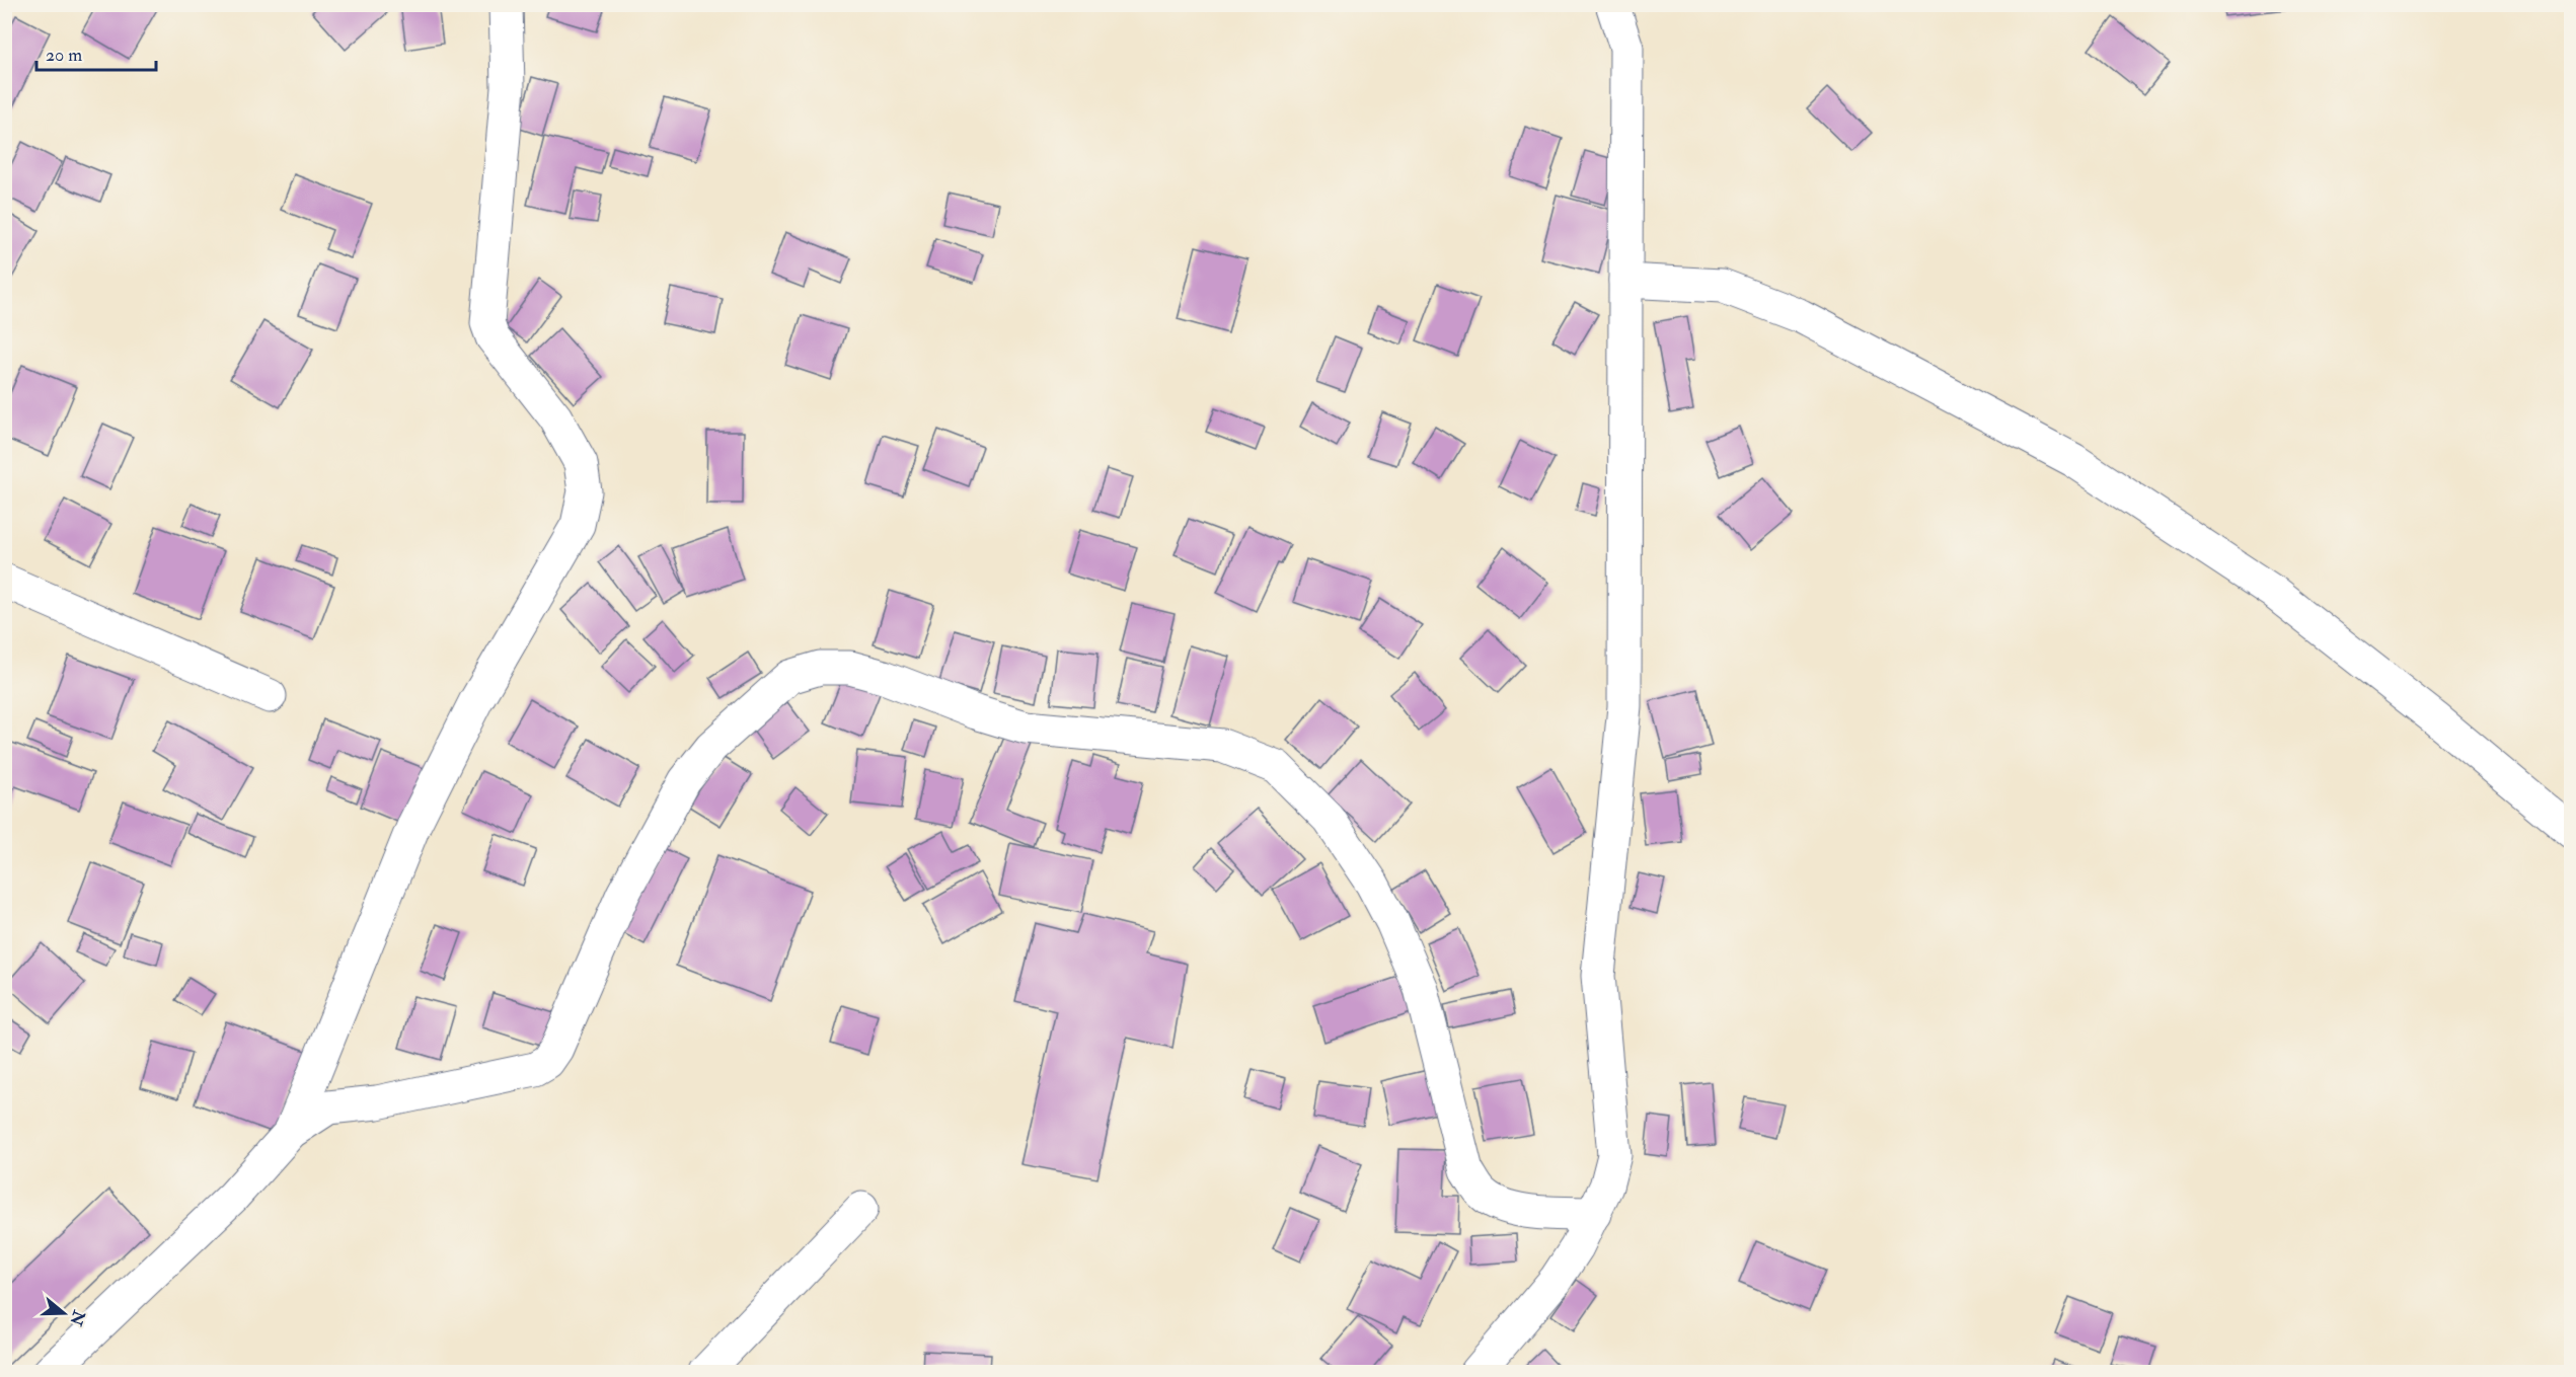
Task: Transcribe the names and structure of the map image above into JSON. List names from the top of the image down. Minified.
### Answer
{"scale_bar":"20 m","north":"right"}
